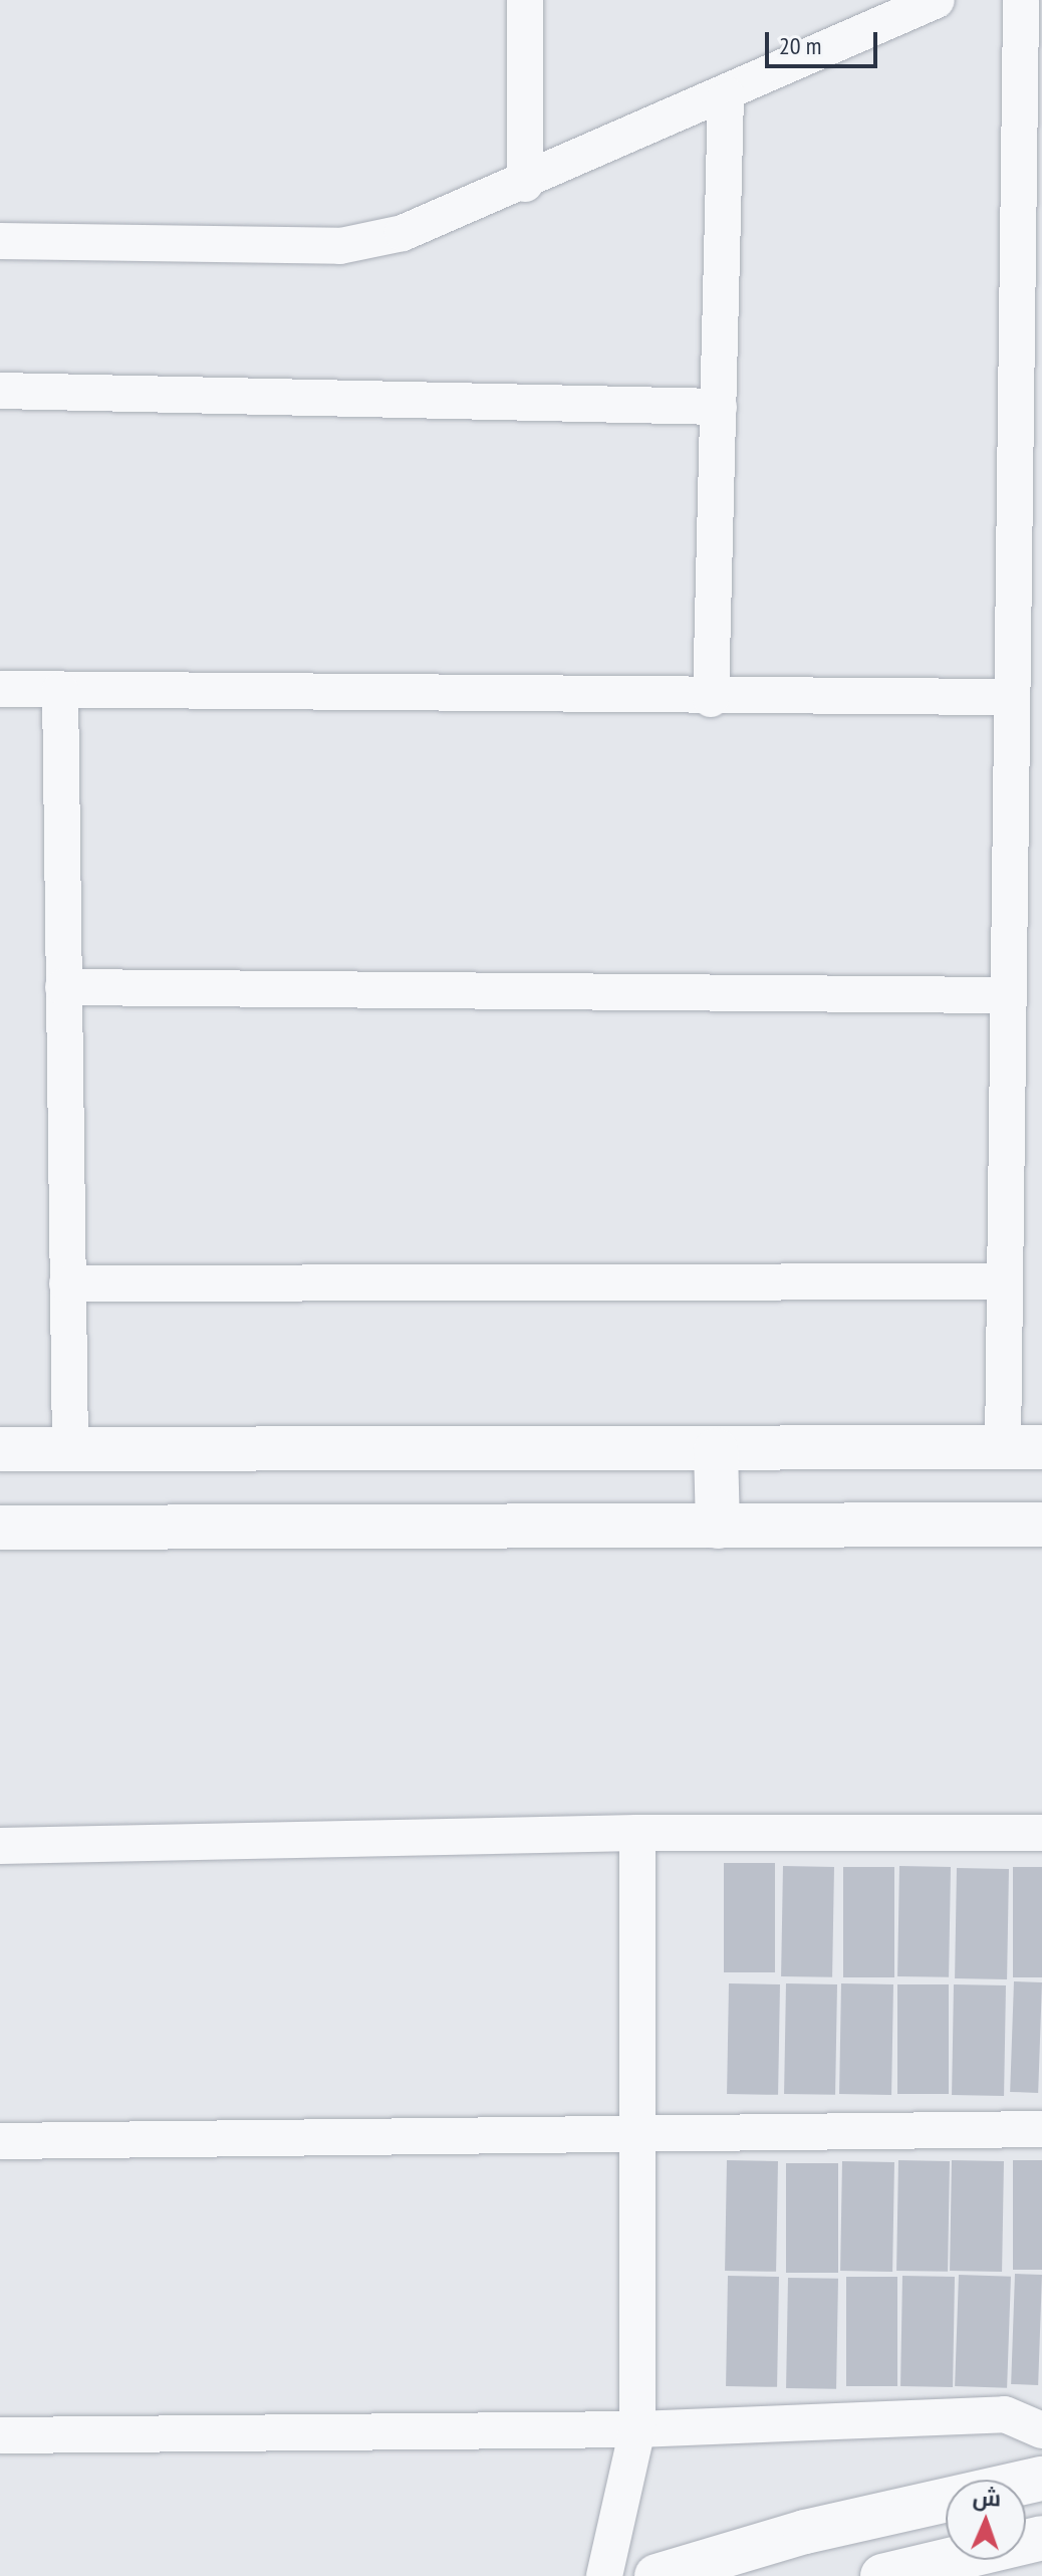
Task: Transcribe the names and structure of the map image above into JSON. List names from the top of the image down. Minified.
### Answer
{"scale_bar":"20 m","north":"top"}
